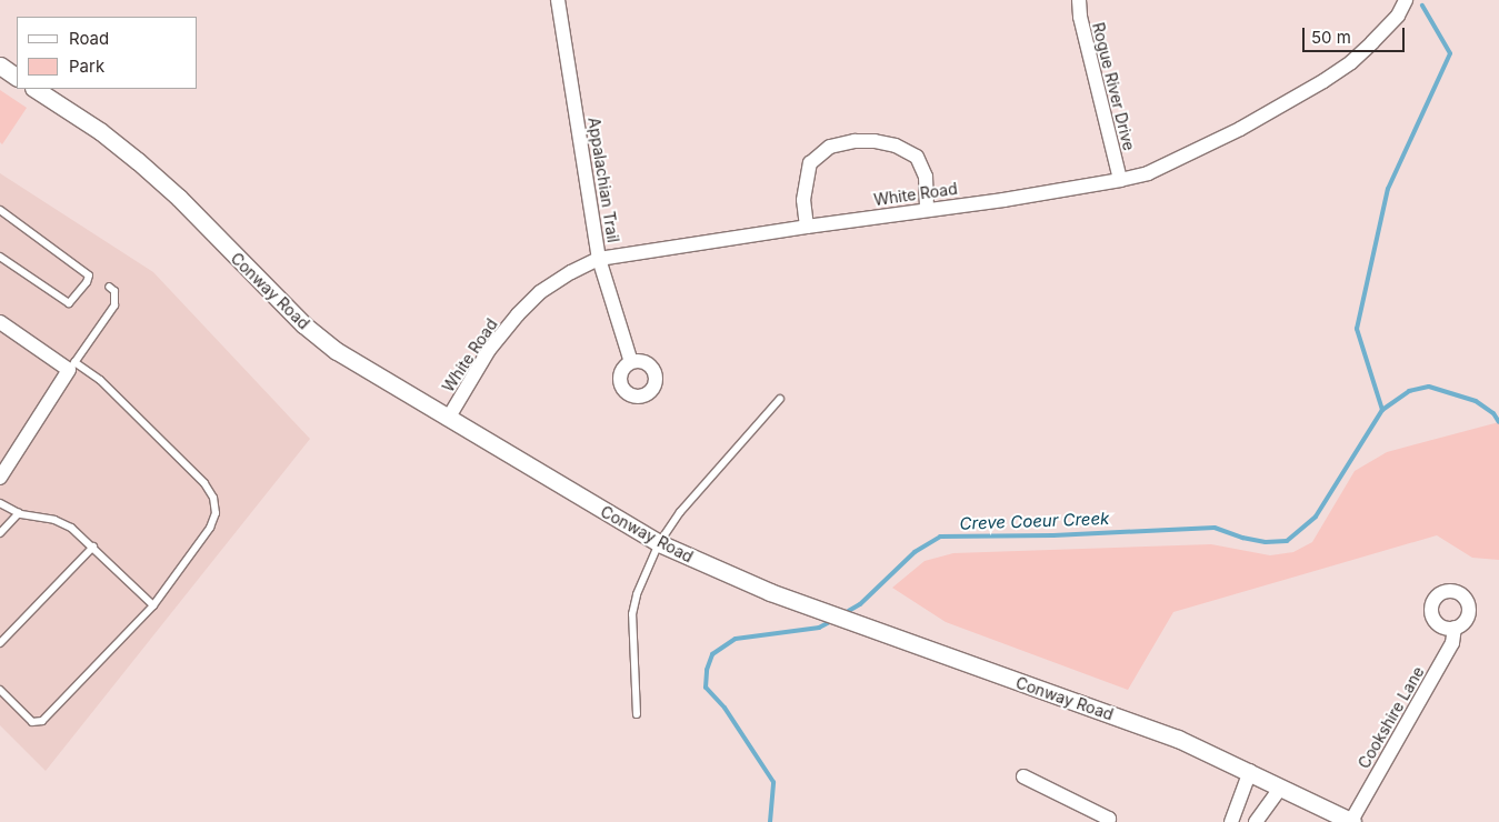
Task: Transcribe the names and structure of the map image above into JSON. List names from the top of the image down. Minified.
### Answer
{"streets":{"street":["Rogue River Drive","Appalachian Trail","White Road","Conway Road","Cookshire Lane"]},"crossings":[["Rogue River Drive","White Road"],["Appalachian Trail","White Road"],["White Road","Conway Road"],["Conway Road","Cookshire Lane"]],"water":["Creve Coeur Creek"],"legend":["Road","Park"],"scale_bar":"50 m"}
